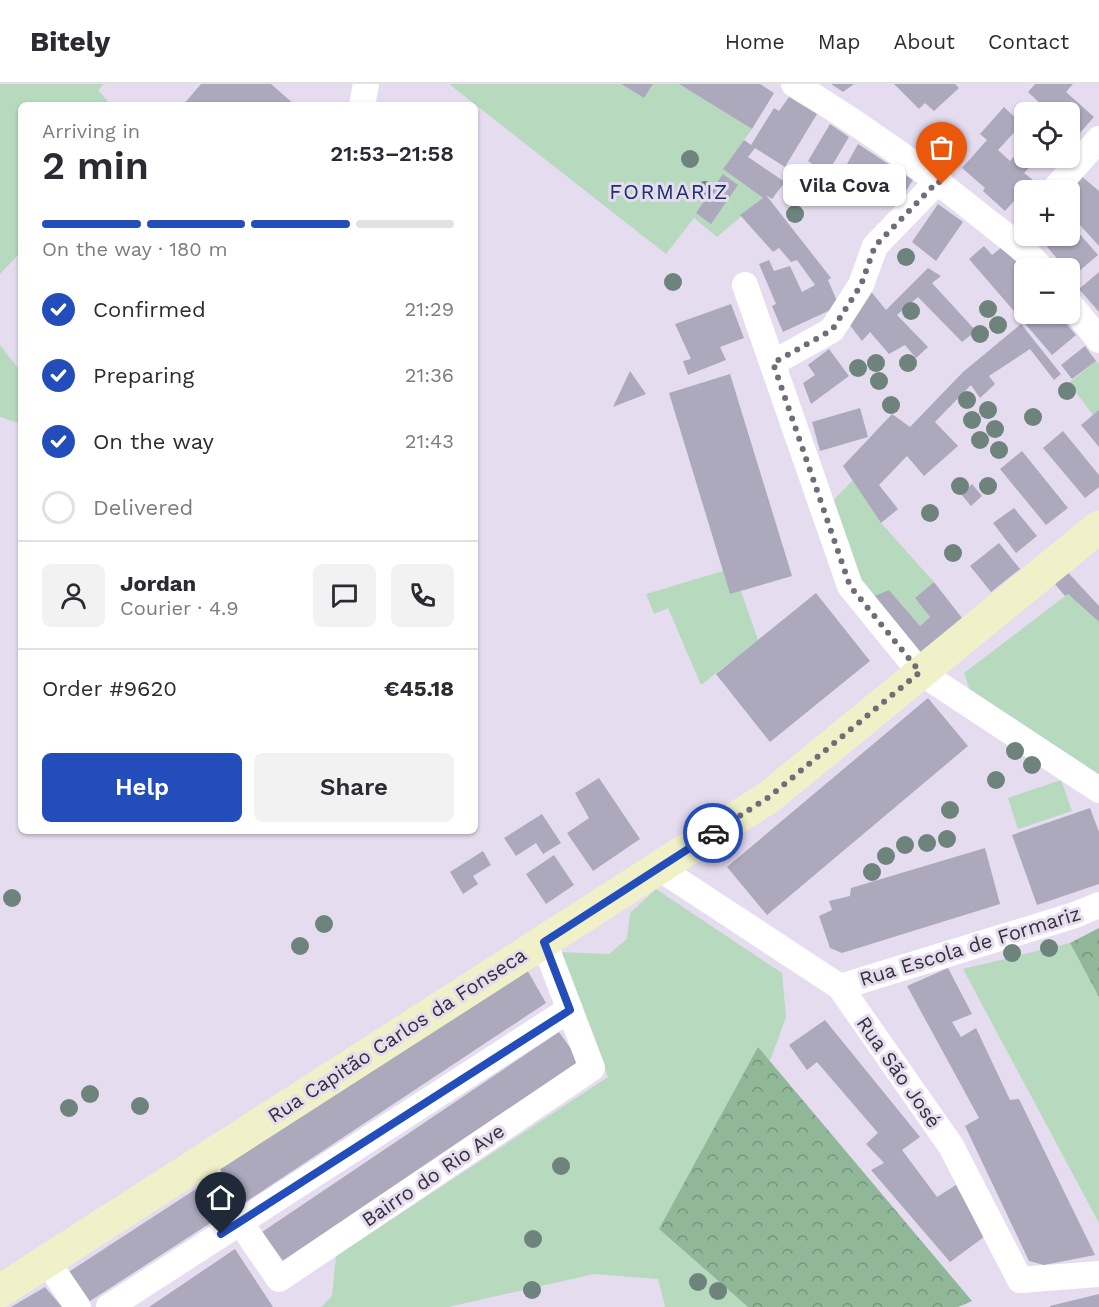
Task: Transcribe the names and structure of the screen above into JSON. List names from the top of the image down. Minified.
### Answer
{"streets":{"main road":["Rua Capitão Carlos da Fonseca"],"street":["Rua Escola de Formariz","Rua São José","Bairro do Rio Ave"]},"crossings":[["Rua Escola de Formariz","Rua São José"],["Rua Capitão Carlos da Fonseca","Rua São José"],["Rua Capitão Carlos da Fonseca","Bairro do Rio Ave"]],"districts":["FORMARIZ"],"places":["Vila Cova"],"page":{"header":"Bitely","nav":["Home","Map","About","Contact"],"map_buttons":["+","−"],"heading":["2 min","Arriving in","21:53–21:58"],"panel":["Jordan","Courier · 4.9","Order #9620","€45.18"],"bubble":"Vila Cova","bar":"On the way · 180 m","list":[["Confirmed","21:29"],["Preparing","21:36"],["On the way","21:43"],"Delivered"],"buttons":["Help","Share"]}}
